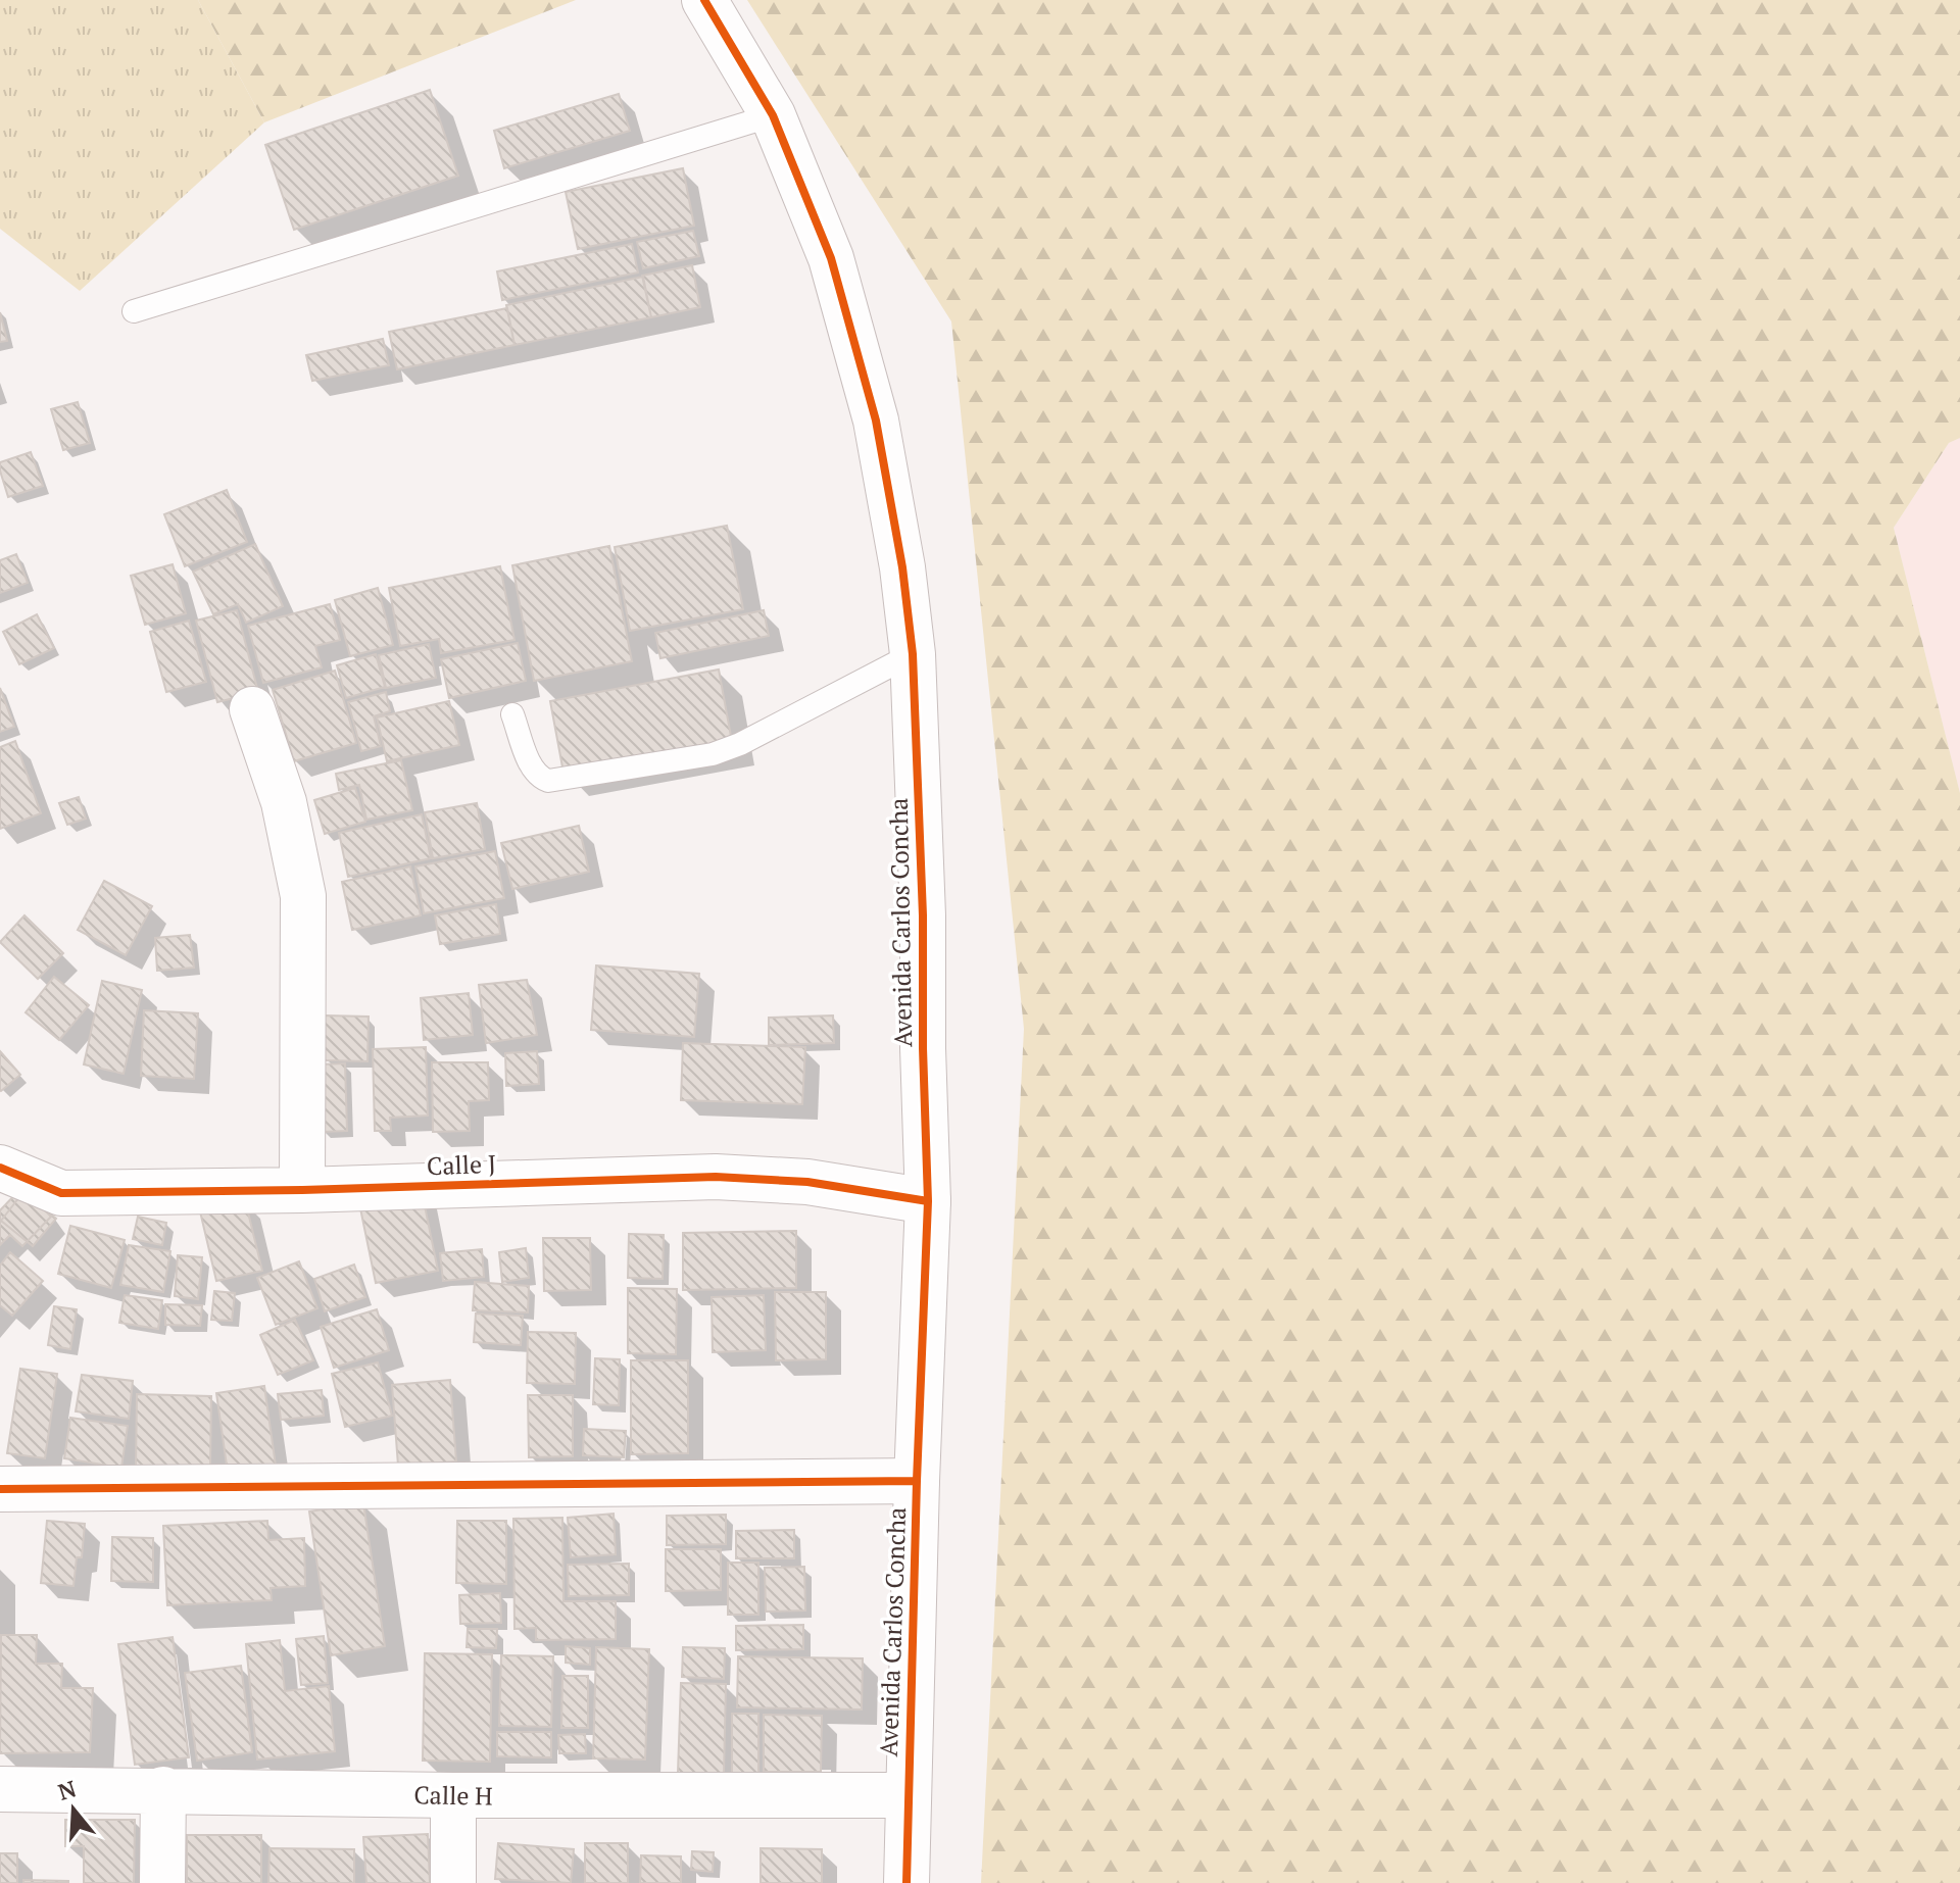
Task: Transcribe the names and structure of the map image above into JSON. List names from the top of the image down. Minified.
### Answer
{"streets":{"street":["Avenida Carlos Concha","Calle J","Calle H"]},"crossings":[["Avenida Carlos Concha","Calle J"],["Avenida Carlos Concha","Calle H"]],"north":"top"}
